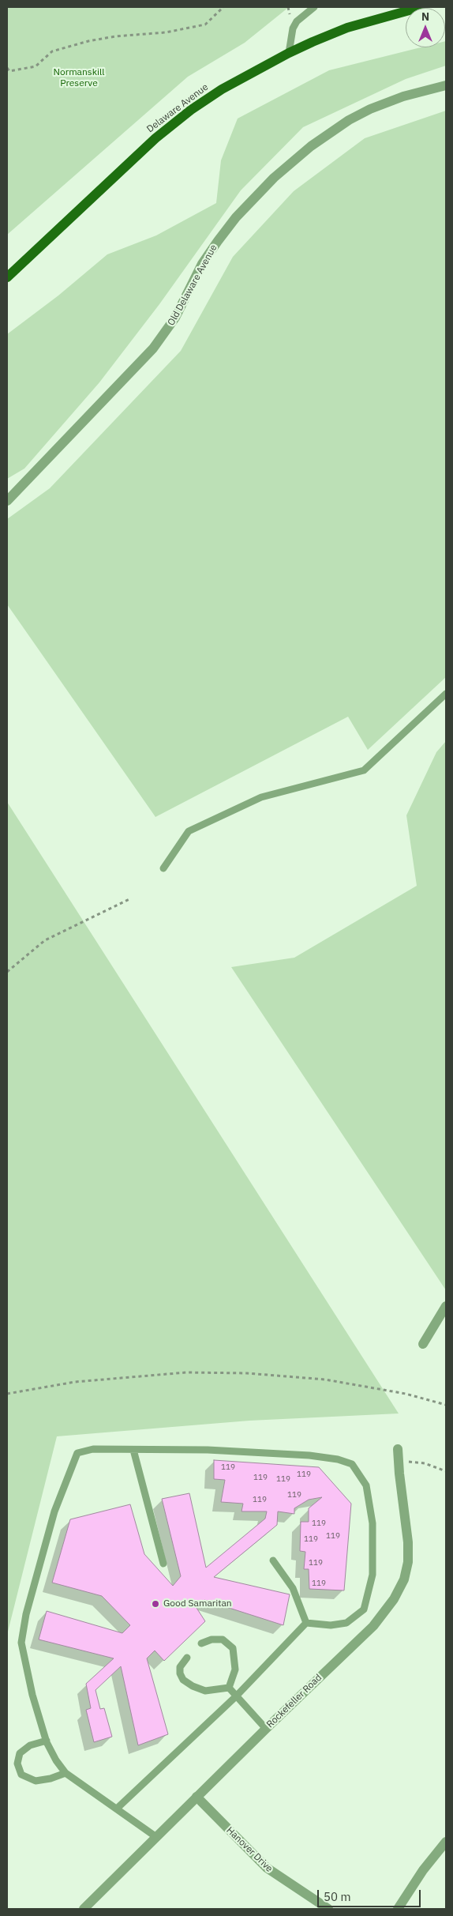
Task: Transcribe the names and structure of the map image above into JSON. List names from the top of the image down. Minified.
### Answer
{"streets":{"main road":["Delaware Avenue"],"street":["Old Delaware Avenue","Rockefeller Road","Hanover Drive"]},"crossings":[["Rockefeller Road","Hanover Drive"]],"parks":["Normanskill Preserve"],"places":["Good Samaritan"],"house_numbers":["119","119","119","119","119","119","119","119","119","119","119"],"scale_bar":"50 m","north":"top"}
